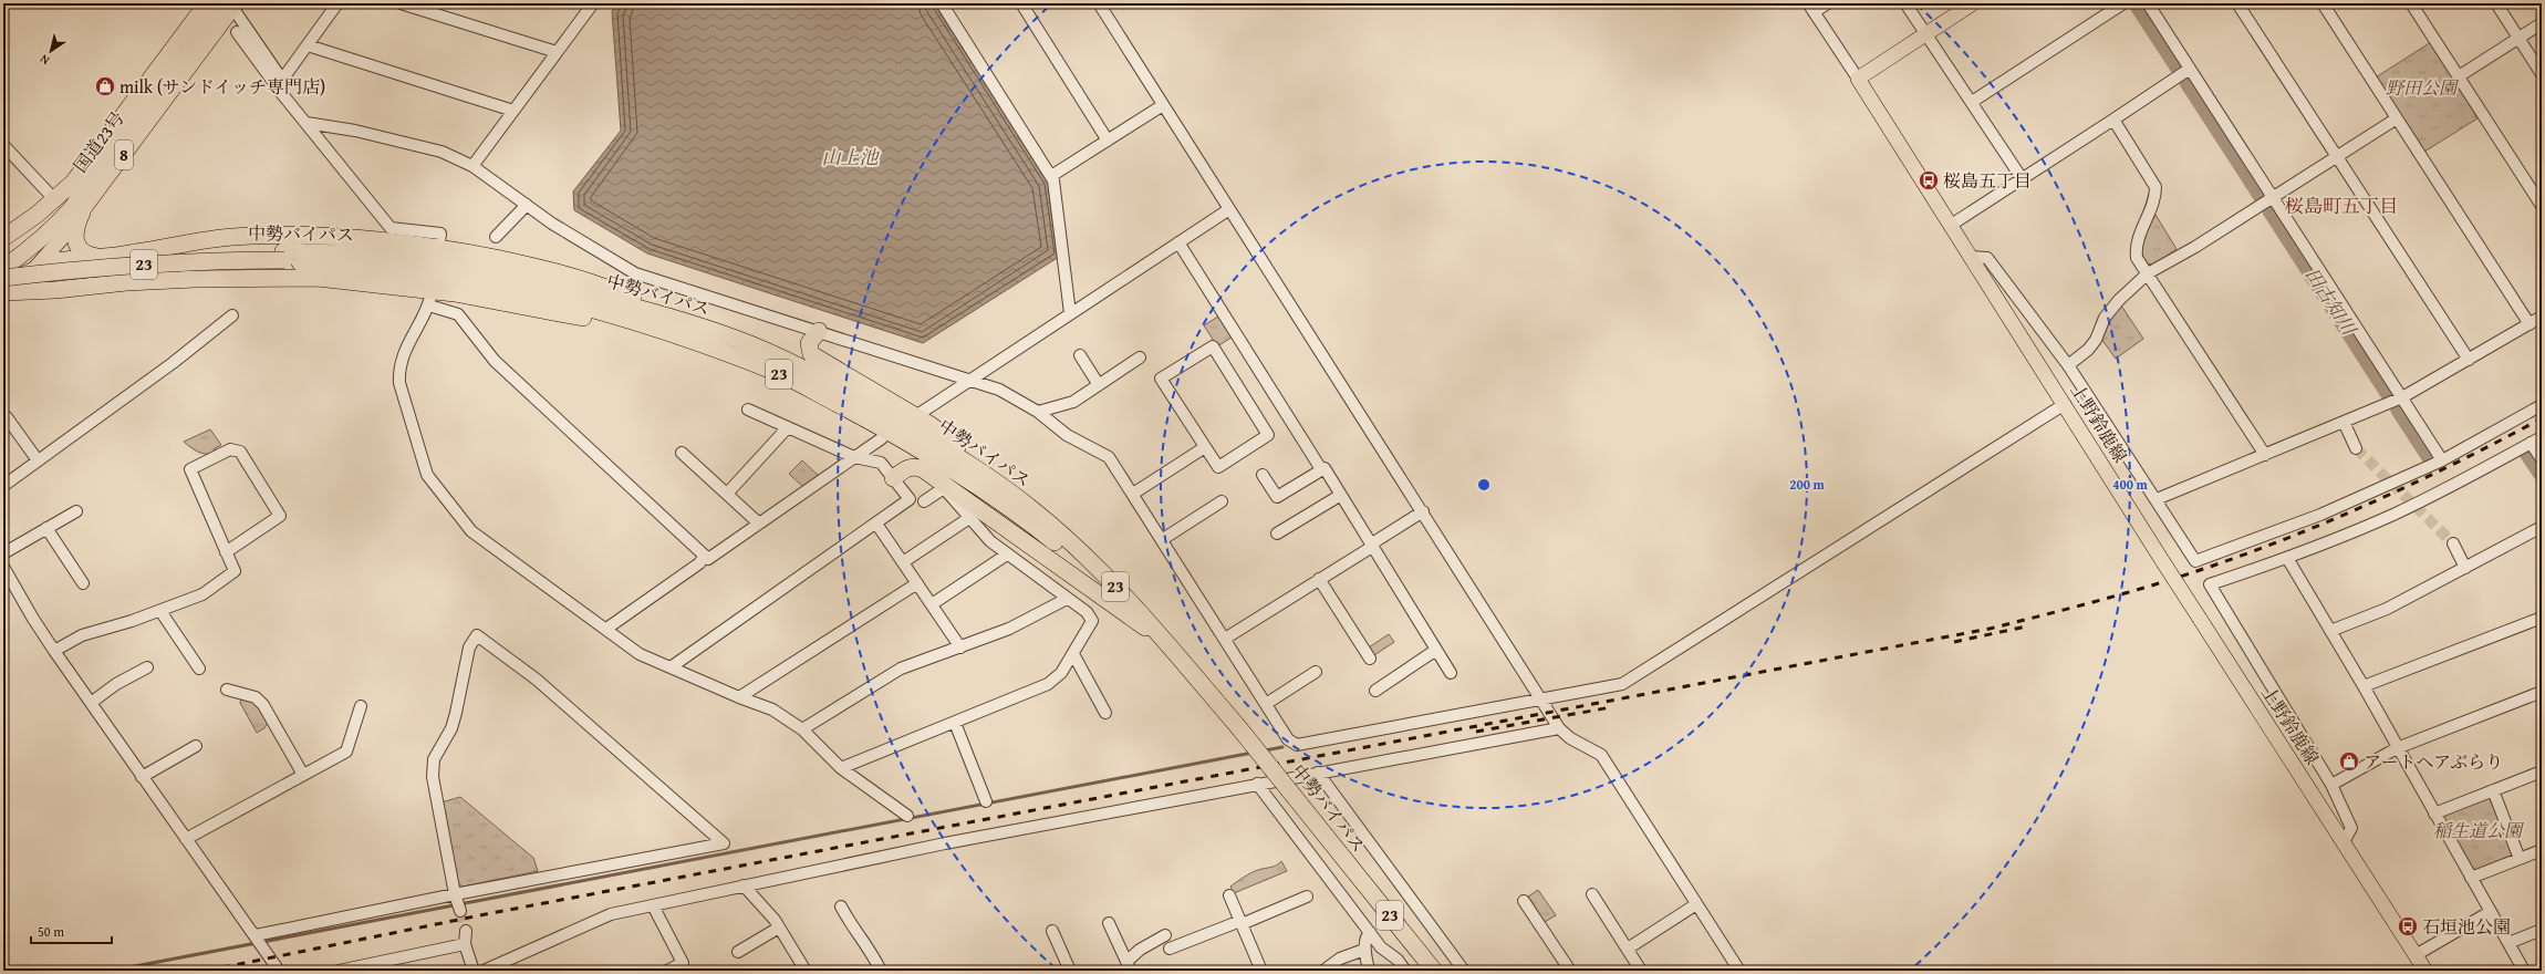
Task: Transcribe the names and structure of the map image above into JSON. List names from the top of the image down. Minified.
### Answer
{"streets":{"highway":["国道23号","中勢バイパス","23"],"main road":["8","上野鈴鹿線"]},"crossings":[["国道23号","8"],["国道23号","中勢バイパス"]],"districts":["桜島町五丁目"],"water":["山上池","田古知川"],"parks":["野田公園","稲生道公園"],"places":{"shop":["milk (サンドイッチ専門店)","アートヘアぶらり"],"bus stop":["桜島五丁目","石垣池公園"]},"scale_bar":"50 m","north":"bottom left","rings":["200 m","400 m"]}
